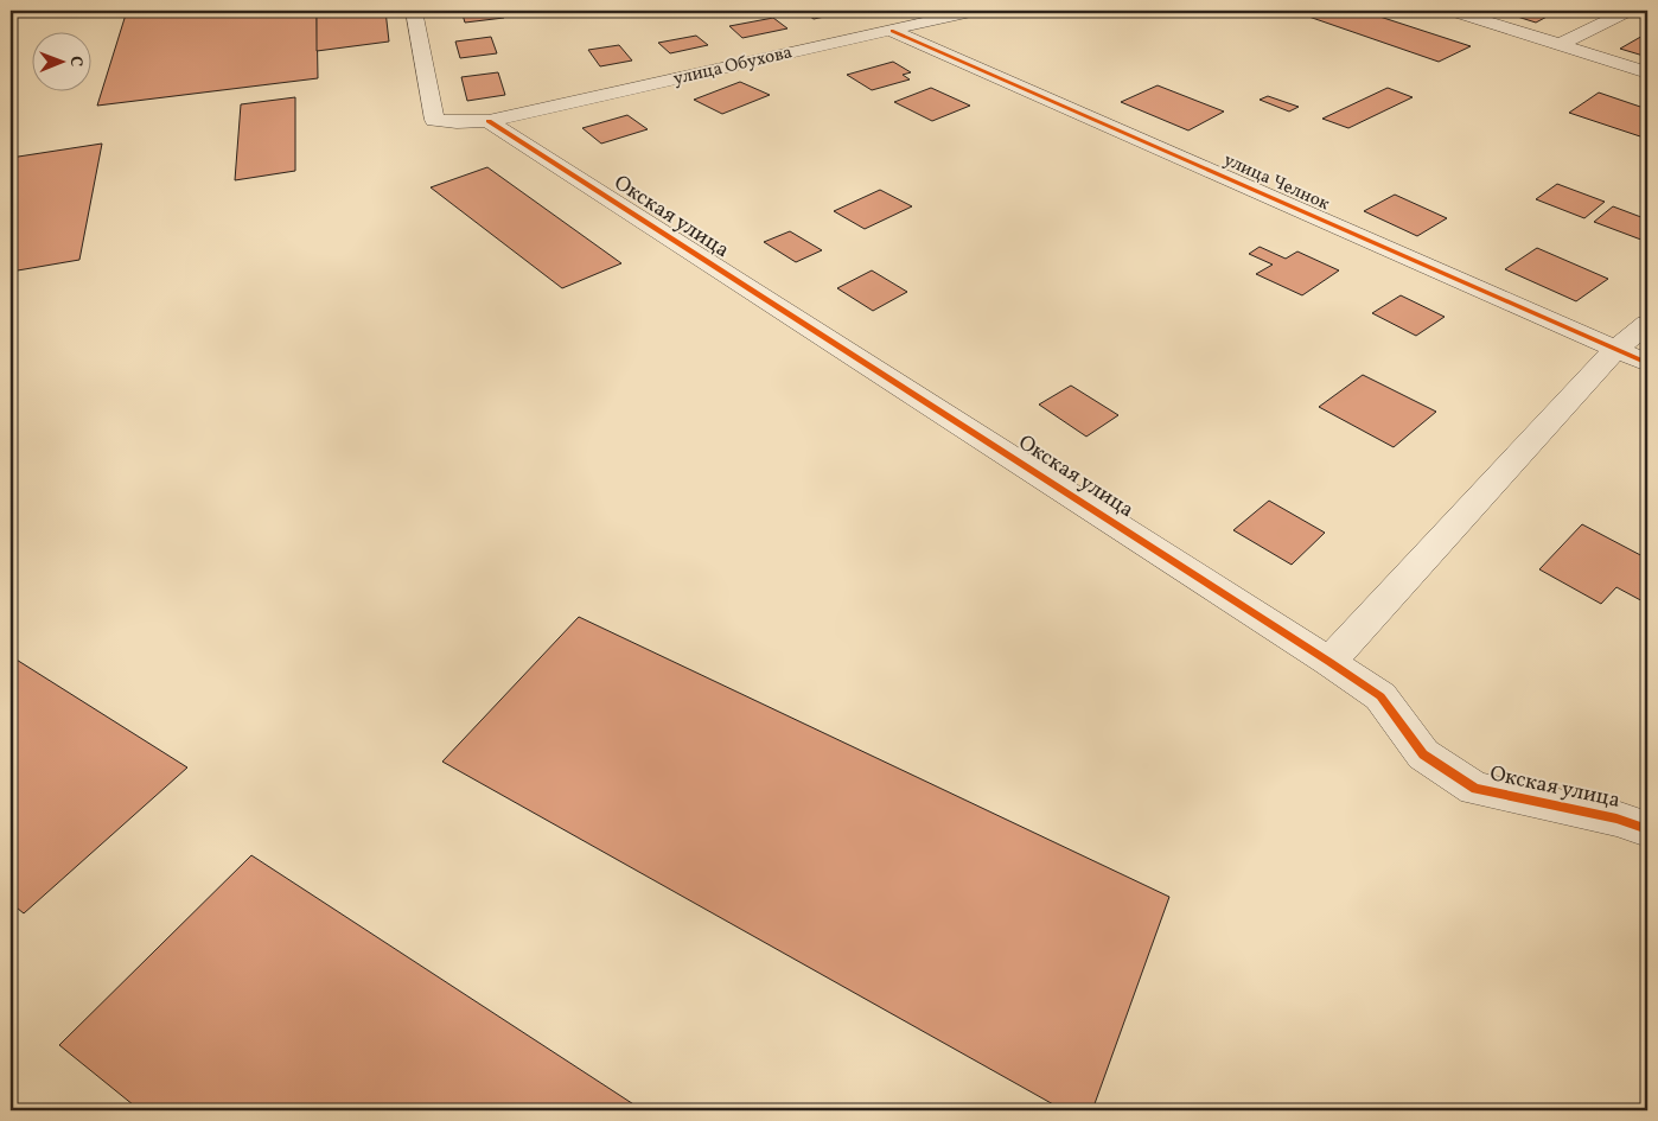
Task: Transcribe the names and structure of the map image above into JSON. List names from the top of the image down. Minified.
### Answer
{"streets":{"street":["улица Обухова","улица Челнок","Окская улица"]},"crossings":[["улица Обухова","улица Челнок"],["улица Обухова","Окская улица"]],"north":"right"}
